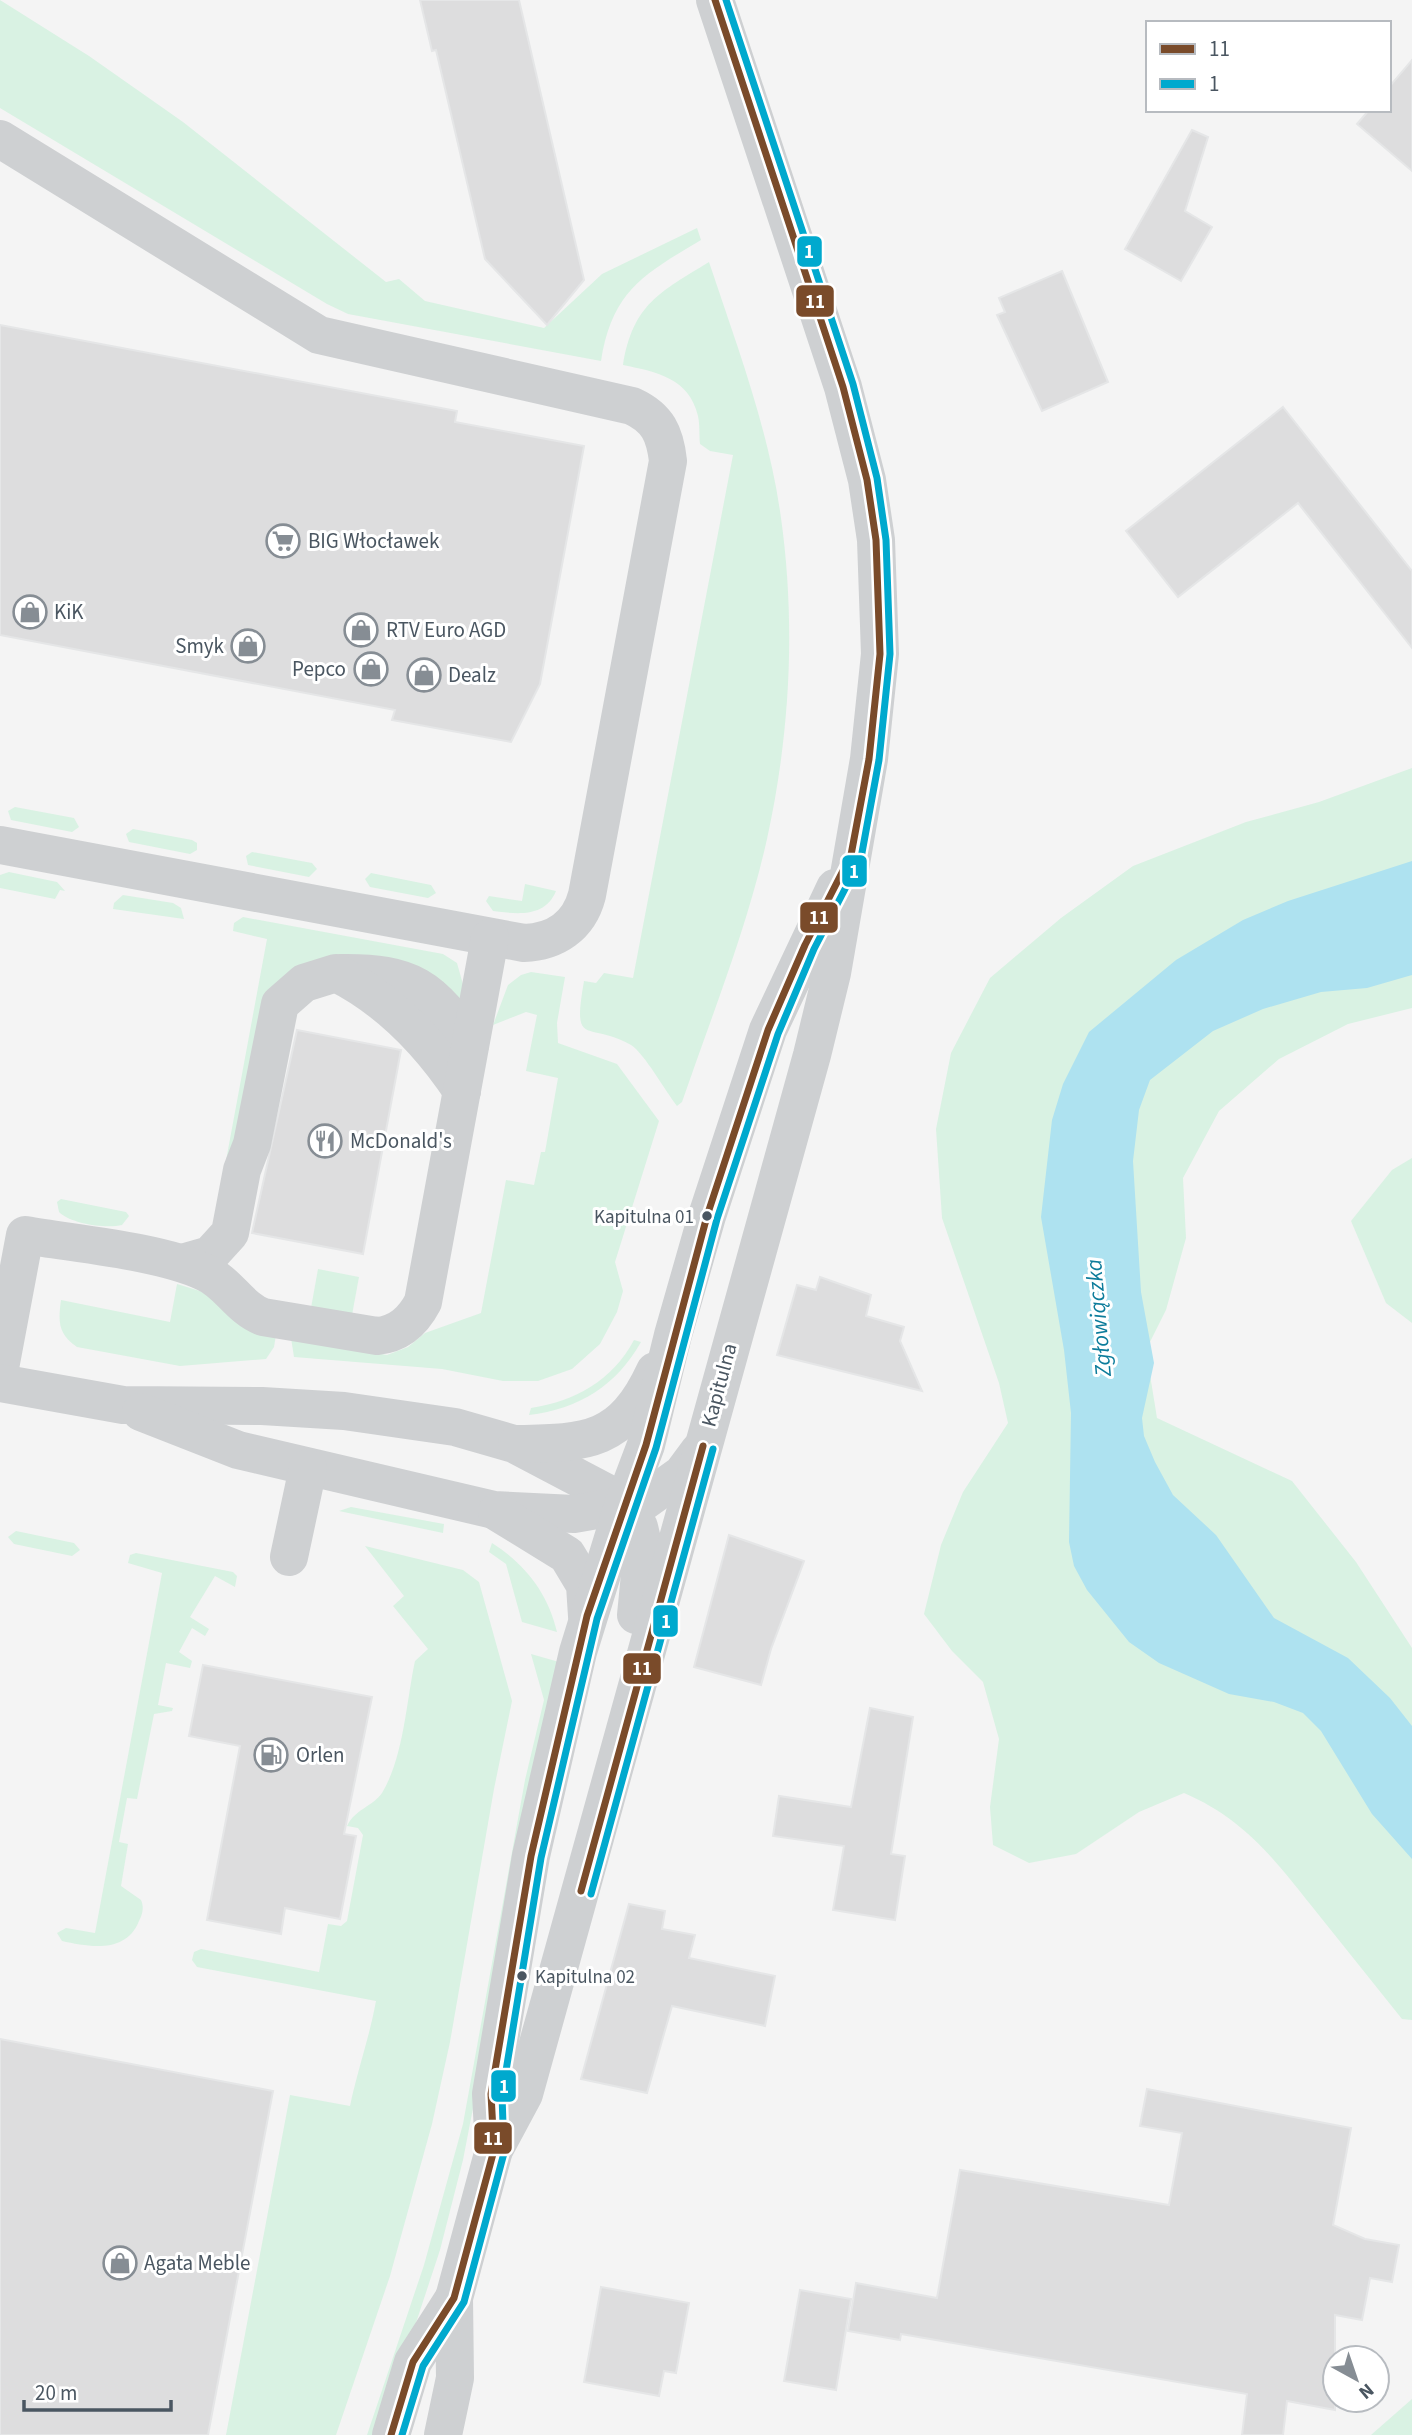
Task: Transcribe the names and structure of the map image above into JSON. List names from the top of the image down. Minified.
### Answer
{"streets":{"street":["Kapitulna"]},"water":["Zgłowiączka"],"places":{"supermarket":["BIG Włocławek"],"shop":["KiK","RTV Euro AGD","Smyk","Pepco","Dealz","Agata Meble"],"restaurant":["McDonald's"],"other":["Kapitulna 01","Kapitulna 02"],"fuel station":["Orlen"]},"lines":["transit line 11","transit line 1"],"legend":["11","1"],"scale_bar":"20 m","north":"bottom right"}
